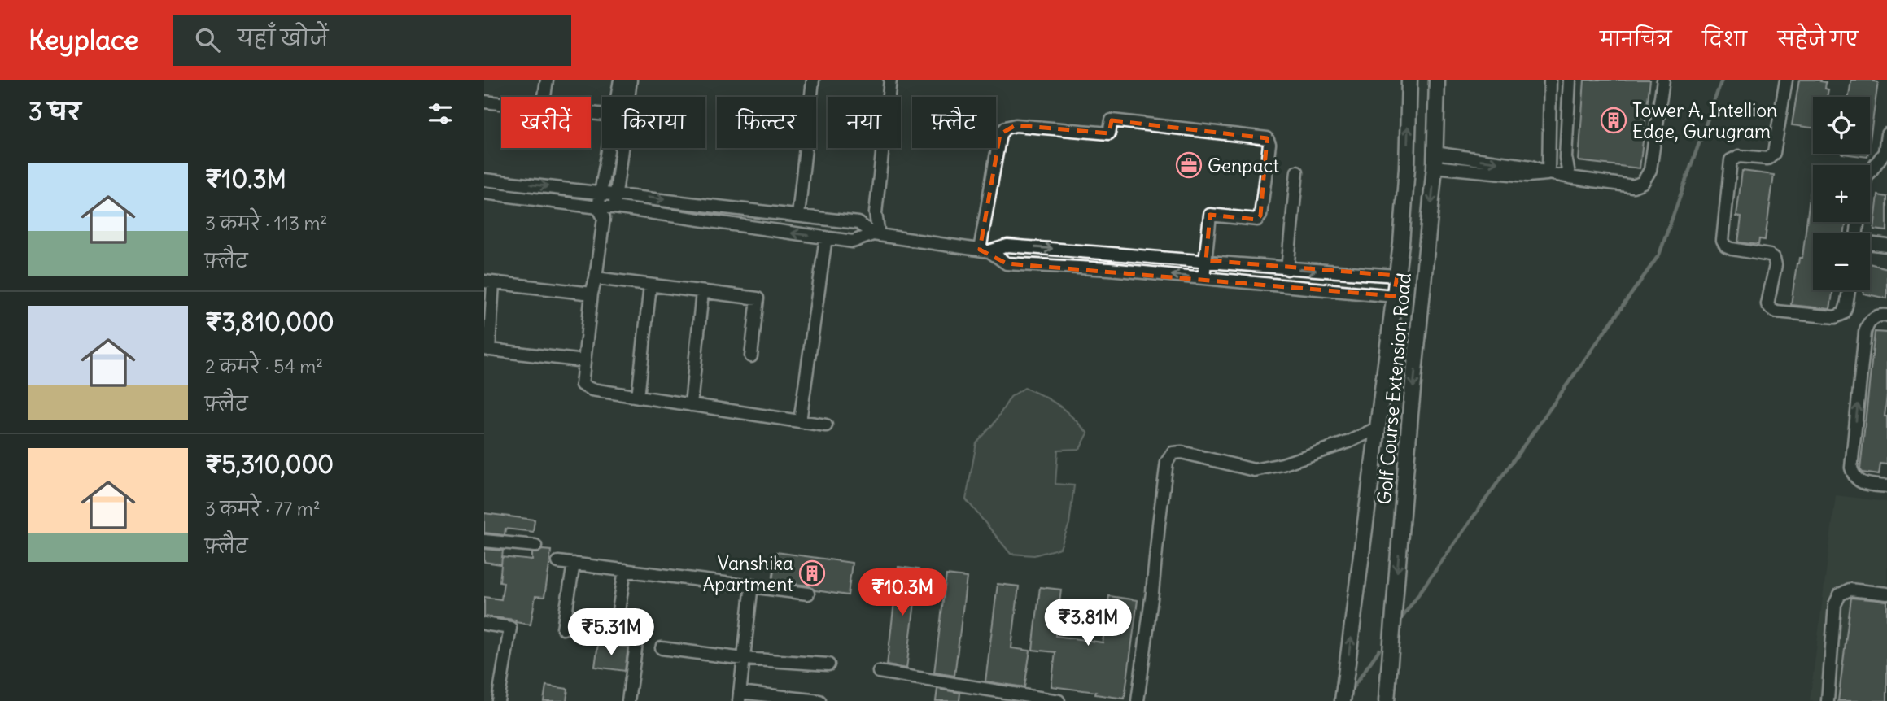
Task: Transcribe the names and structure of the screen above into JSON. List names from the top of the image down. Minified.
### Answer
{"streets":{"main road":["Golf Course Extension Road"]},"places":{"building":["Tower A, Intellion Edge, Gurugram","Vanshika Apartment"],"office":["Genpact"]},"page":{"header":"Keyplace","search":"यहाँ खोजें","nav":["मानचित्र","दिशा","सहेजे गए"],"heading":"3 घर","map_buttons":["+","−"],"chip":["खरीदें","किराया","फ़िल्टर","नया","फ़्लैट"],"list":[{"name":"₹10.3M","note":"3 कमरे · 113 m² · फ़्लैट"},{"name":"₹3,810,000","note":"2 कमरे · 54 m² · फ़्लैट"},{"name":"₹5,310,000","note":"3 कमरे · 77 m² · फ़्लैट"}],"price":["₹10.3M","₹3.81M","₹5.31M"]}}
